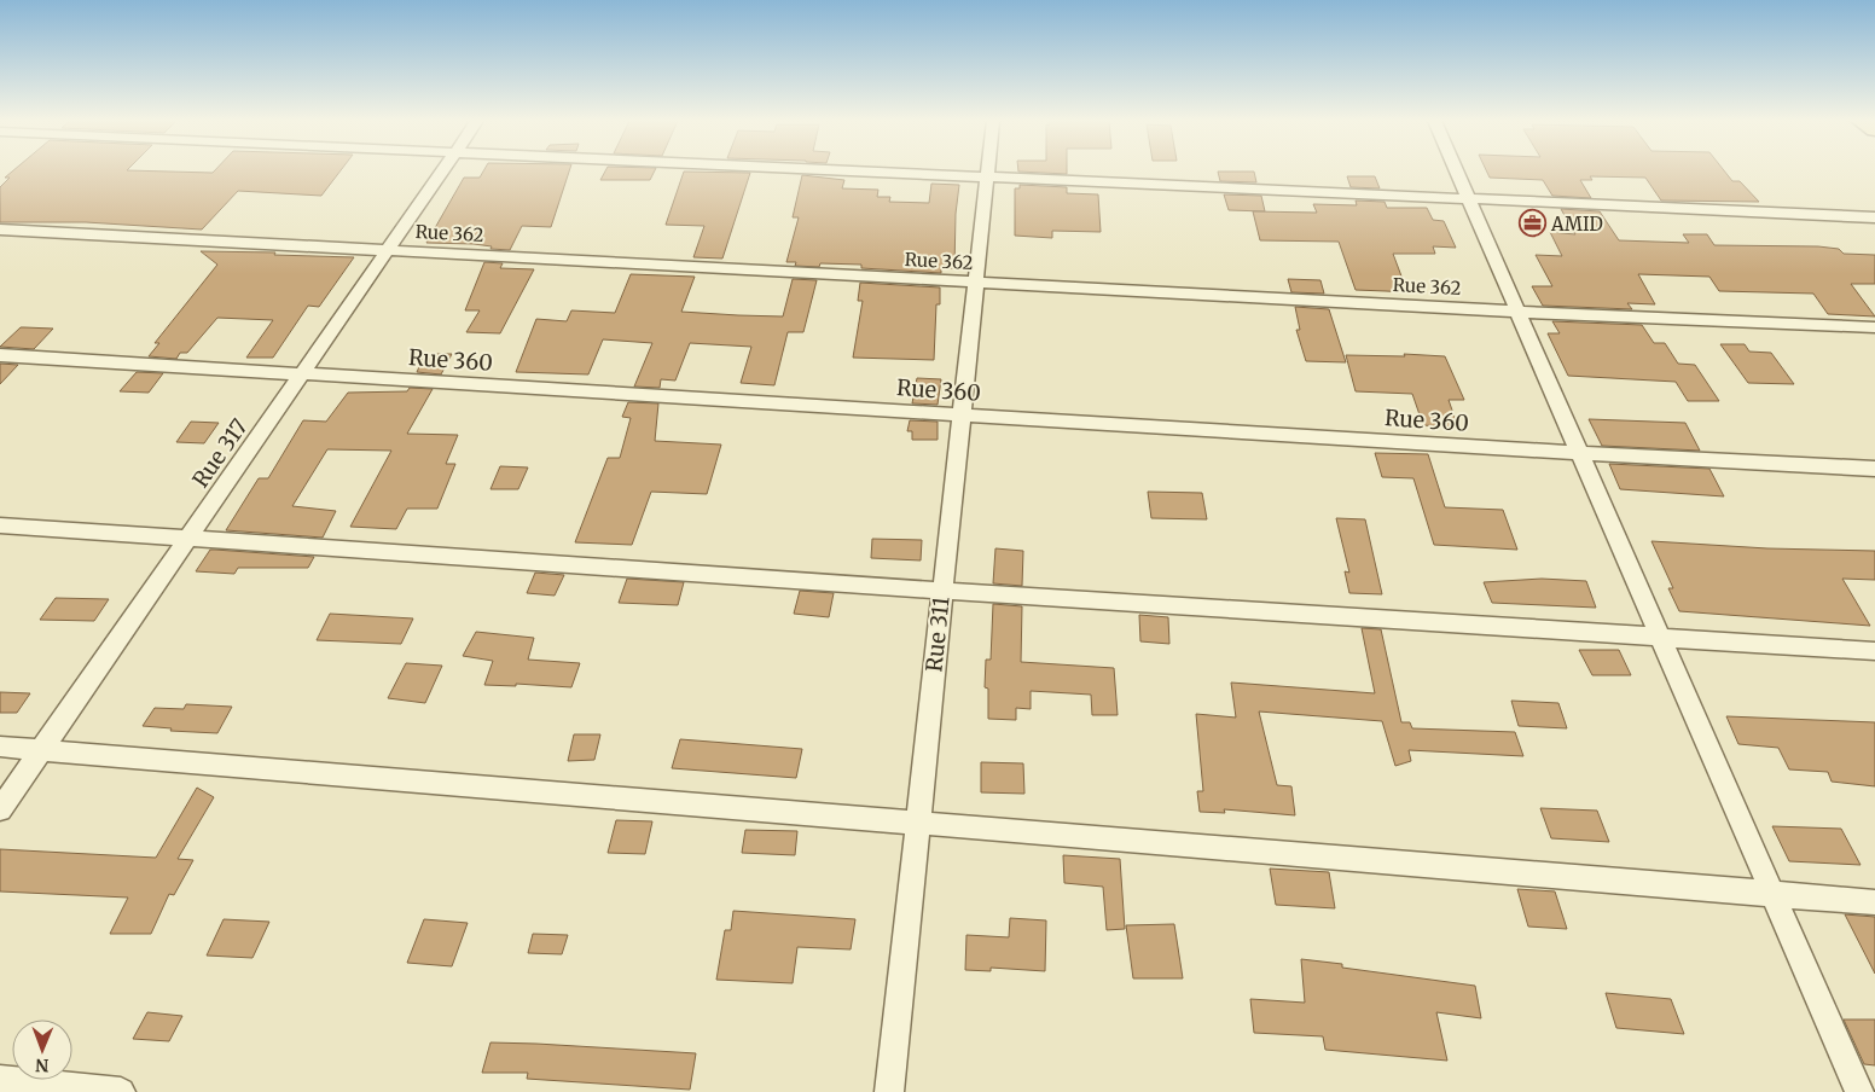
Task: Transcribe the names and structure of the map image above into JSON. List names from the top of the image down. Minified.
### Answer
{"streets":{"street":["Rue 362","Rue 360","Rue 317","Rue 311"]},"crossings":[["Rue 362","Rue 317"],["Rue 362","Rue 311"],["Rue 360","Rue 317"],["Rue 360","Rue 311"]],"places":{"office":["AMID"]},"north":"bottom"}
